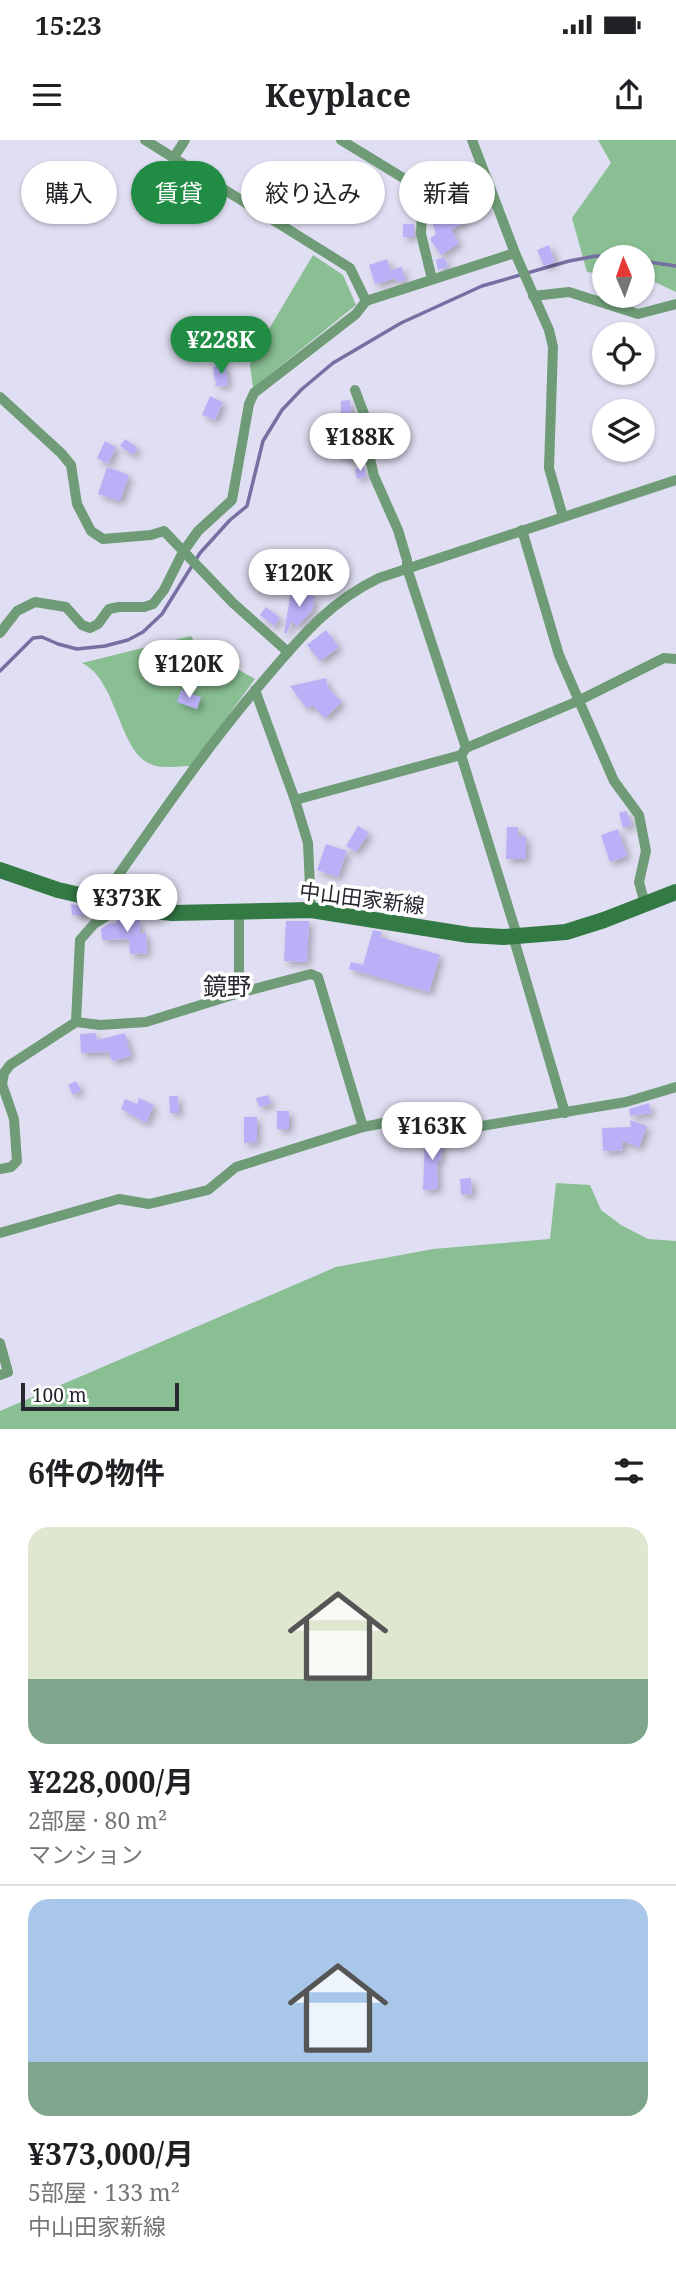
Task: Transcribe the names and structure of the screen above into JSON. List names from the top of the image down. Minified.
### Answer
{"streets":{"main road":["中山田家新線"]},"districts":["鏡野"],"scale_bar":"100 m","north":"top","page":{"status":"15:23","header":"Keyplace","chip":["購入","賃貸","絞り込み","新着"],"price":["¥228K","¥188K","¥120K","¥120K","¥373K","¥163K"],"scale":"100 m","heading":"6件の物件","list":[{"name":"¥228,000/月","note":"2部屋 · 80 m² · マンション"},{"name":"¥373,000/月","note":"5部屋 · 133 m² · 中山田家新線"}]}}
